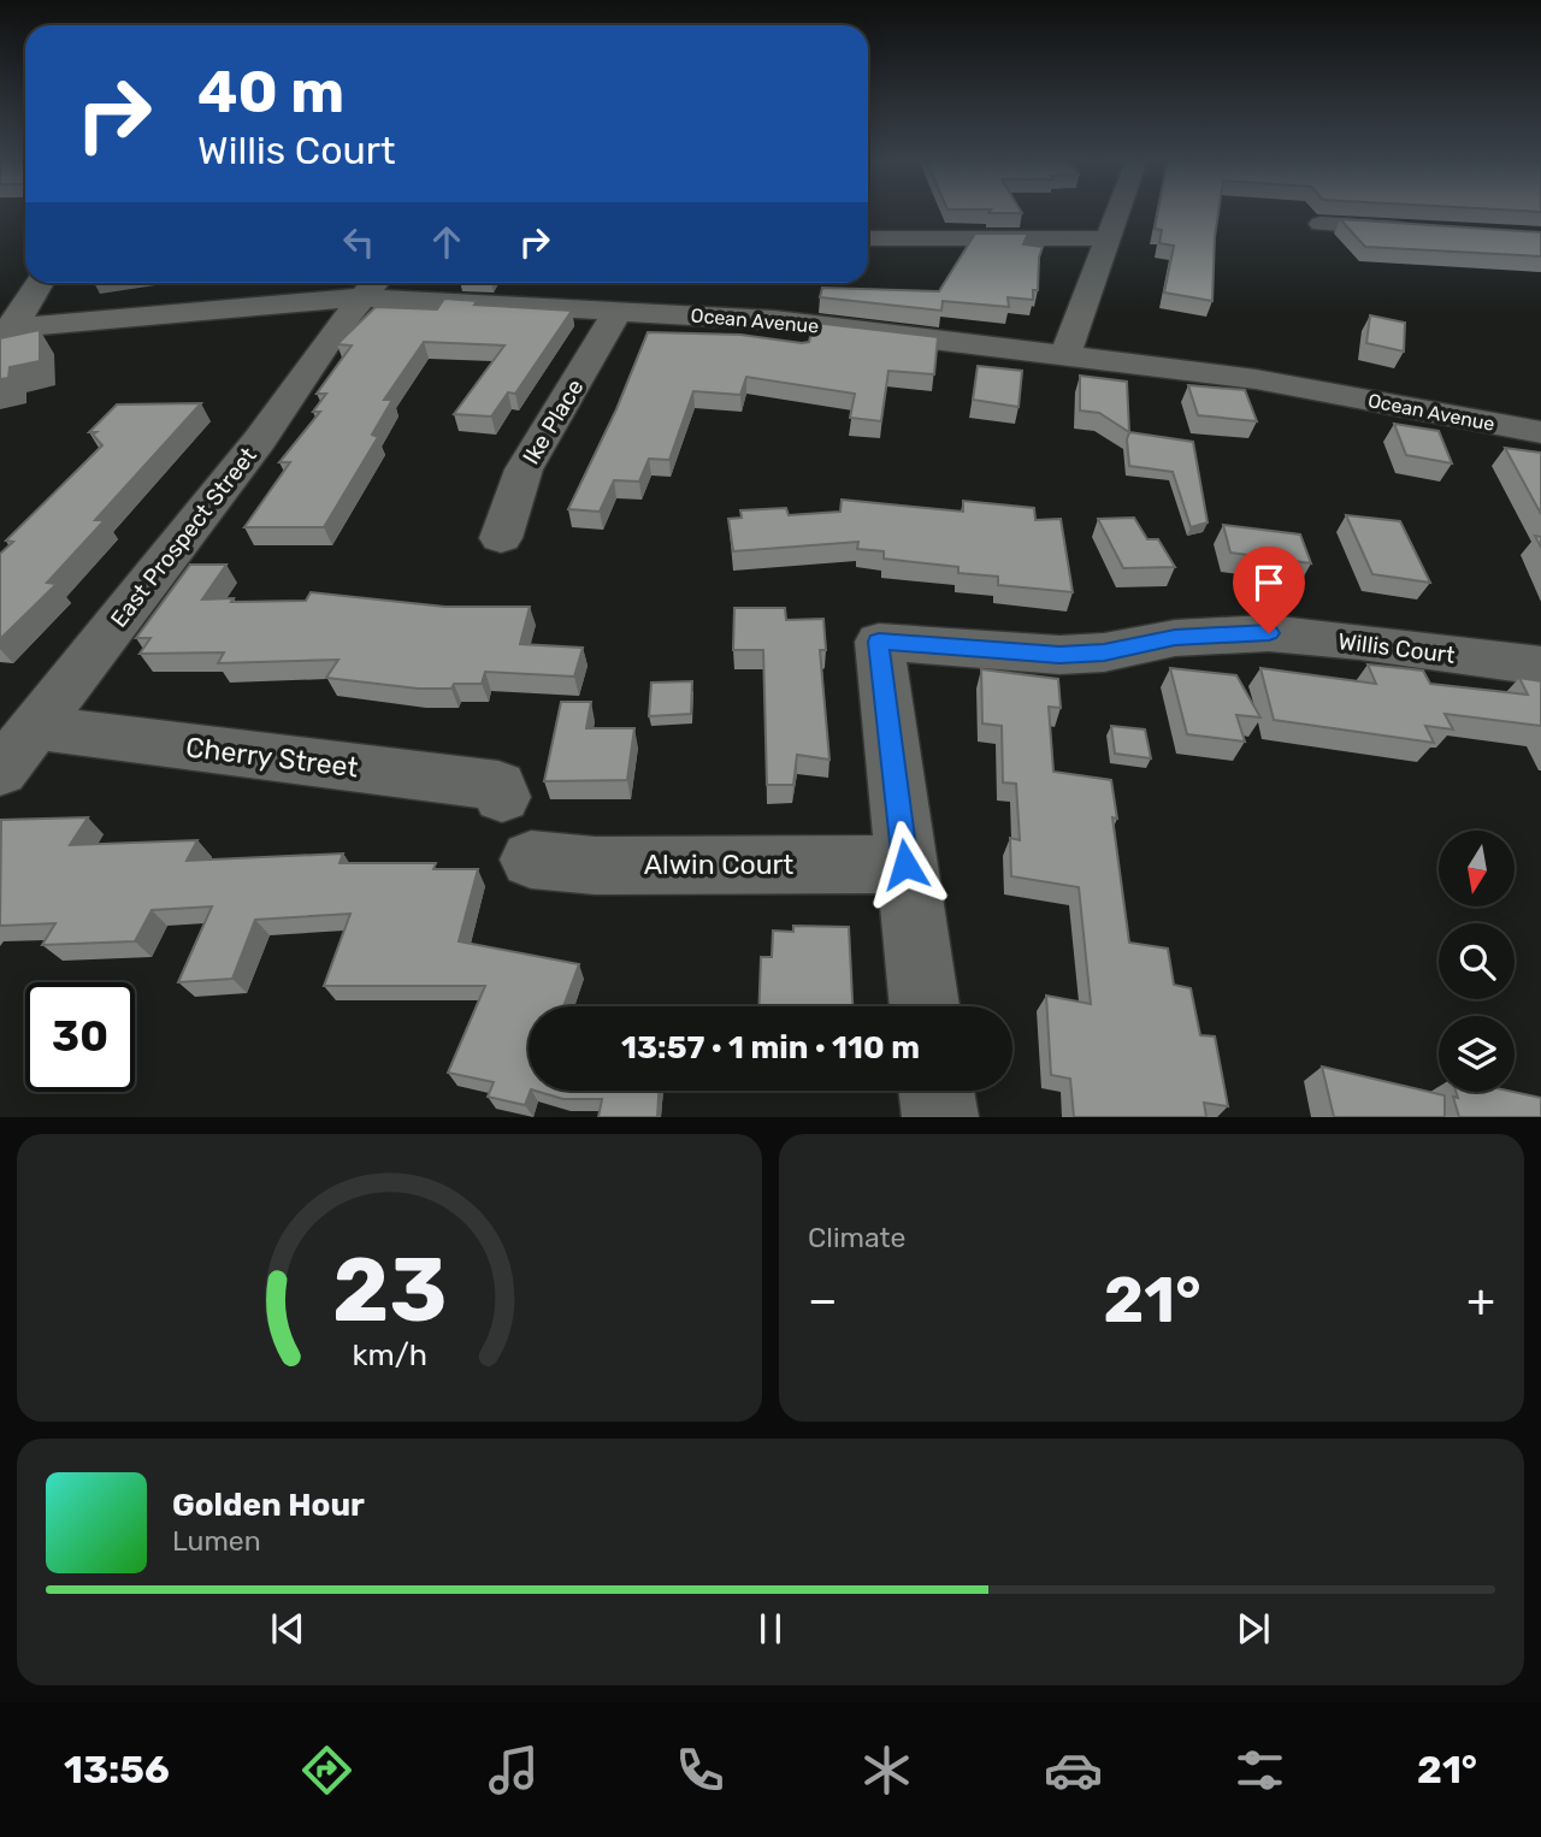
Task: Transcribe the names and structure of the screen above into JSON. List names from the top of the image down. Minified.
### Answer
{"streets":{"street":["Ocean Avenue","Ike Place","East Prospect Street","Willis Court","Cherry Street","Alwin Court"]},"crossings":[["Ocean Avenue","Ike Place"],["Ocean Avenue","East Prospect Street"],["East Prospect Street","Cherry Street"],["Willis Court","Alwin Court"]],"north":"bottom","page":{"turn":["40 m","Willis Court"],"limit":"30","trip":"13:57 · 1 min · 110 m","tile":"Climate","heat":["−","21°","+"],"song":["Golden Hour","Lumen"],"tabs":["13:56","21°"],"gauge":["23","km/h"]}}
